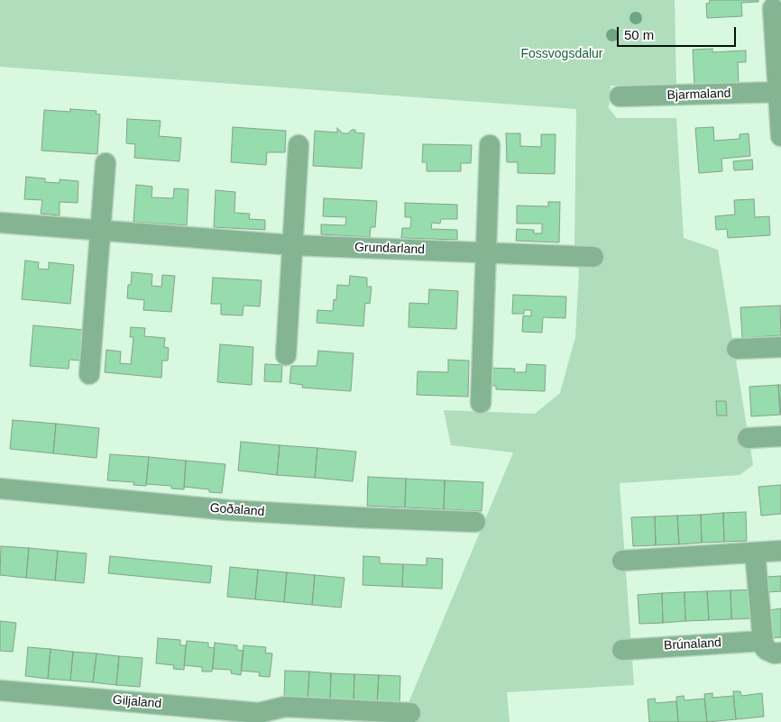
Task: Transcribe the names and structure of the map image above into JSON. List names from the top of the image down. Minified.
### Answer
{"streets":{"street":["Bjarmaland","Grundarland","Goðaland","Brúnaland","Giljaland"]},"parks":["Fossvogsdalur"],"scale_bar":"50 m"}
